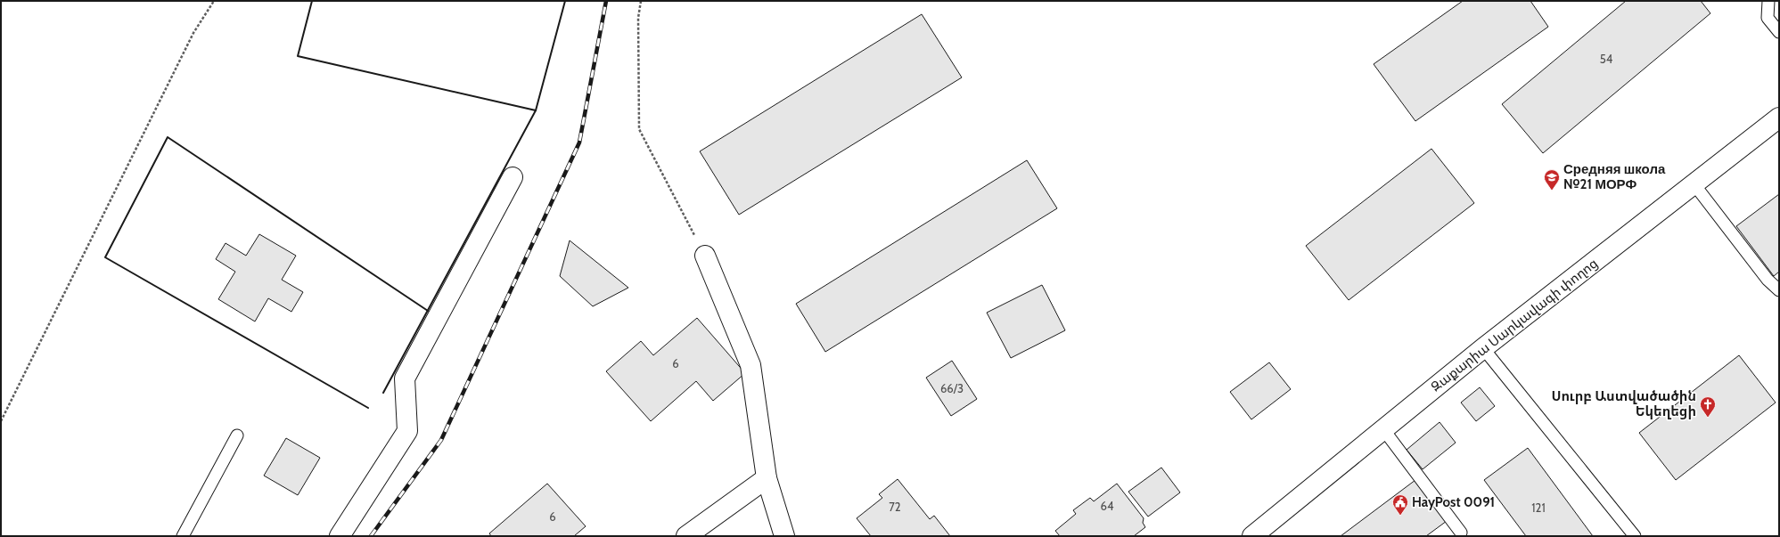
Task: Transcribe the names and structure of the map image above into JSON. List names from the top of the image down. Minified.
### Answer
{"streets":{"street":["Զաքարիա Սարկավագի փողոց"]},"places":{"school or university":["Средняя школа №21 МОРФ"],"church":["Սուրբ Աստվածածին Եկեղեցի"],"public building":["HayPost 0091"]},"house_numbers":["54","6","66/3","64","72","121","6"]}
